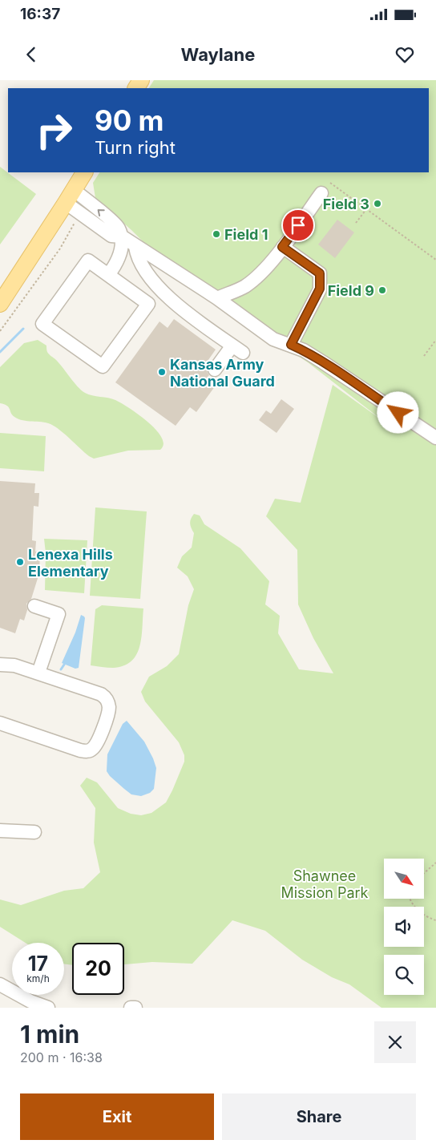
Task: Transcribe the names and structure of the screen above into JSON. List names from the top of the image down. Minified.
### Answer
{"parks":["Shawnee Mission Park"],"places":["Field 3","Field 1","Field 9","Kansas Army National Guard","Lenexa Hills Elementary"],"north":"bottom right","page":{"status":"16:37","header":"Waylane","turn":["90 m","Turn right"],"speed":"17 km/h","limit":"20","heading":["1 min","200 m · 16:38"],"buttons":["Exit","Share"]}}
